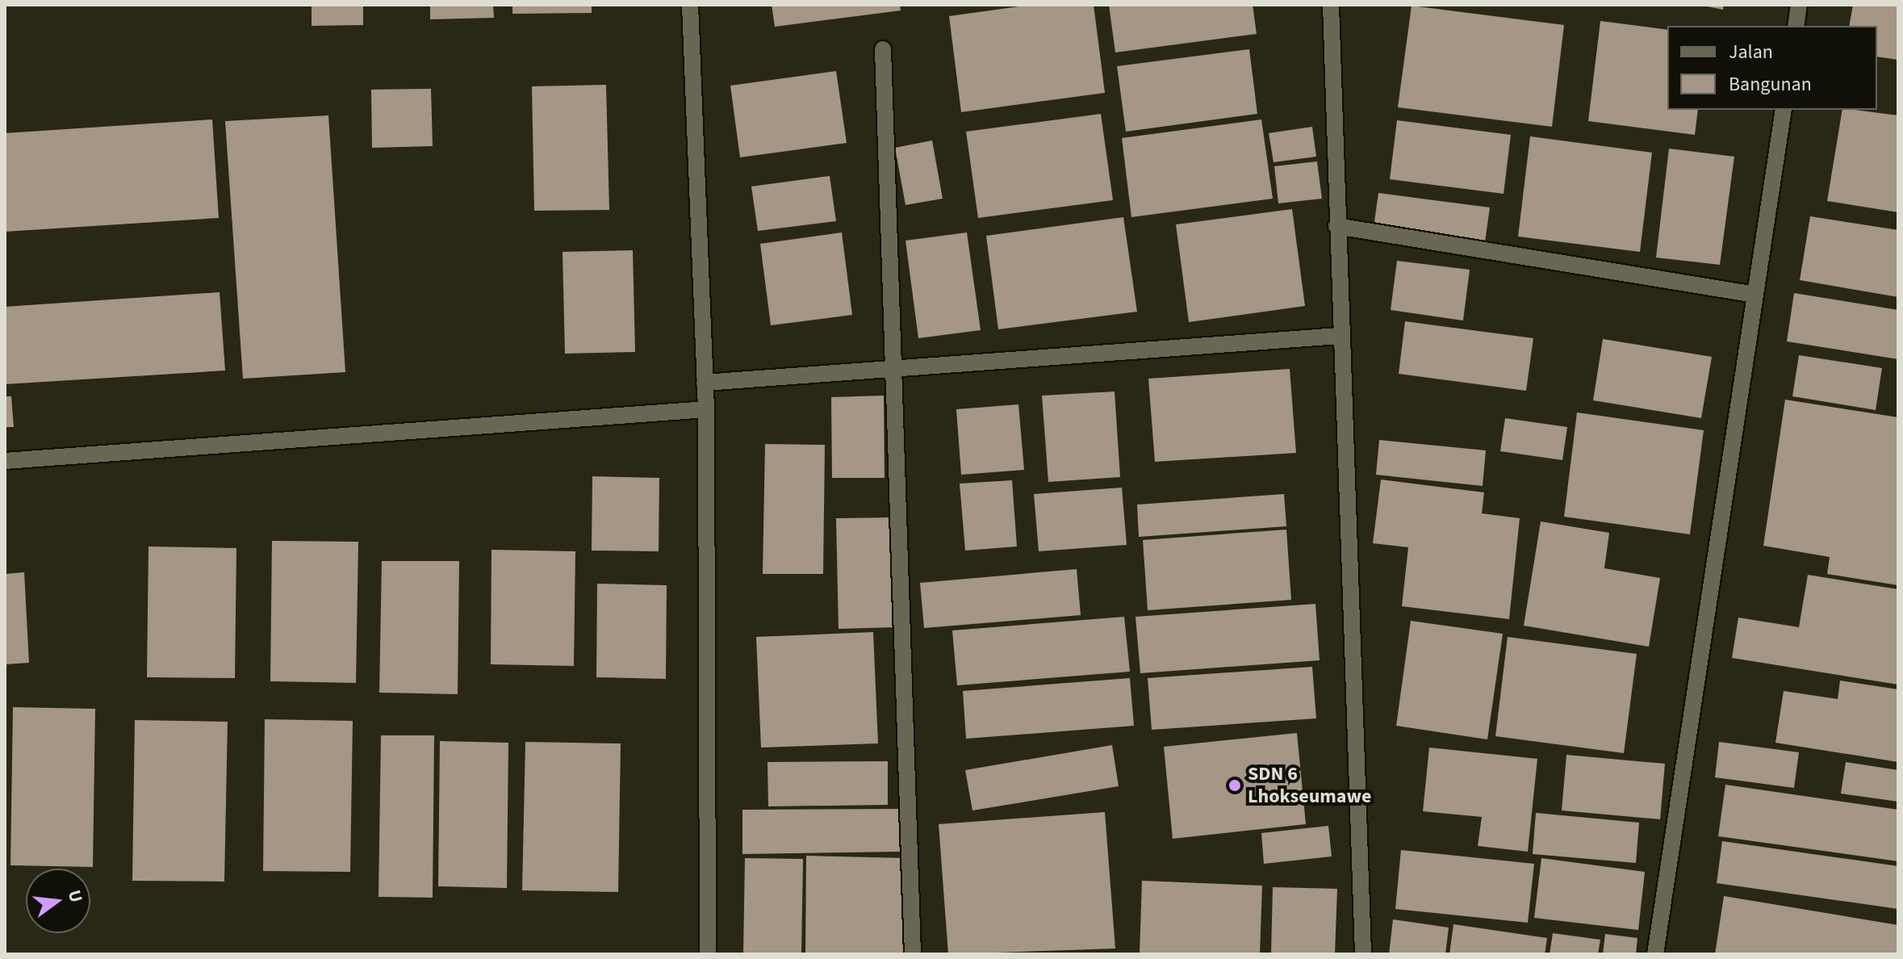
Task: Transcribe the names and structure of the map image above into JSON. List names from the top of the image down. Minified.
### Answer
{"places":["SDN 6 Lhokseumawe"],"legend":["Jalan","Bangunan"],"north":"right"}
